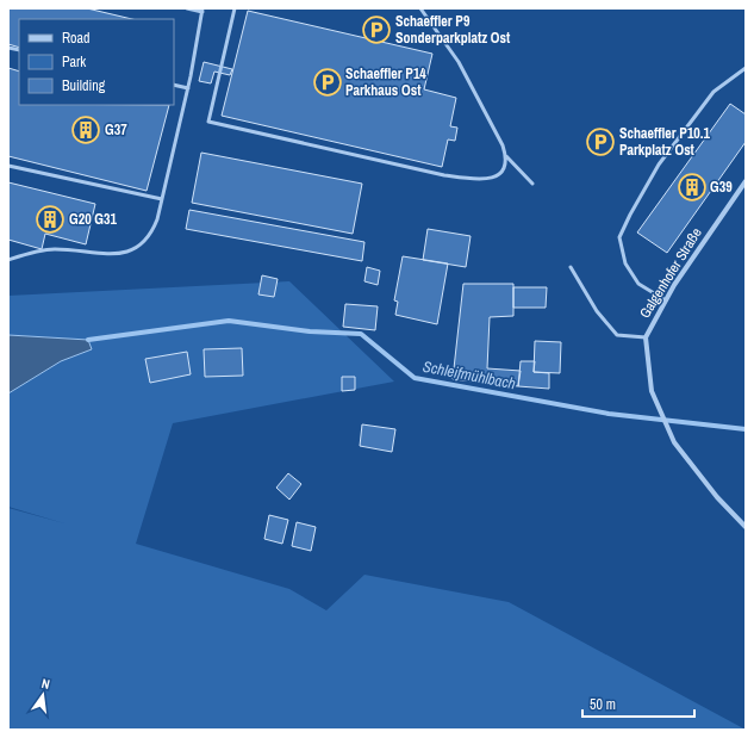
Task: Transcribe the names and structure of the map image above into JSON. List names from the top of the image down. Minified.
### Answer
{"streets":{"street":["Galgenhofer Straße"]},"water":["Schleifmühlbach"],"places":{"parking":["Schaeffler P9 Sonderparkplatz Ost","Schaeffler P14 Parkhaus Ost","Schaeffler P10.1 Parkplatz Ost"],"building":["G37","G39","G20 G31"]},"legend":["Road","Park","Building"],"scale_bar":"50 m","north":"top"}
